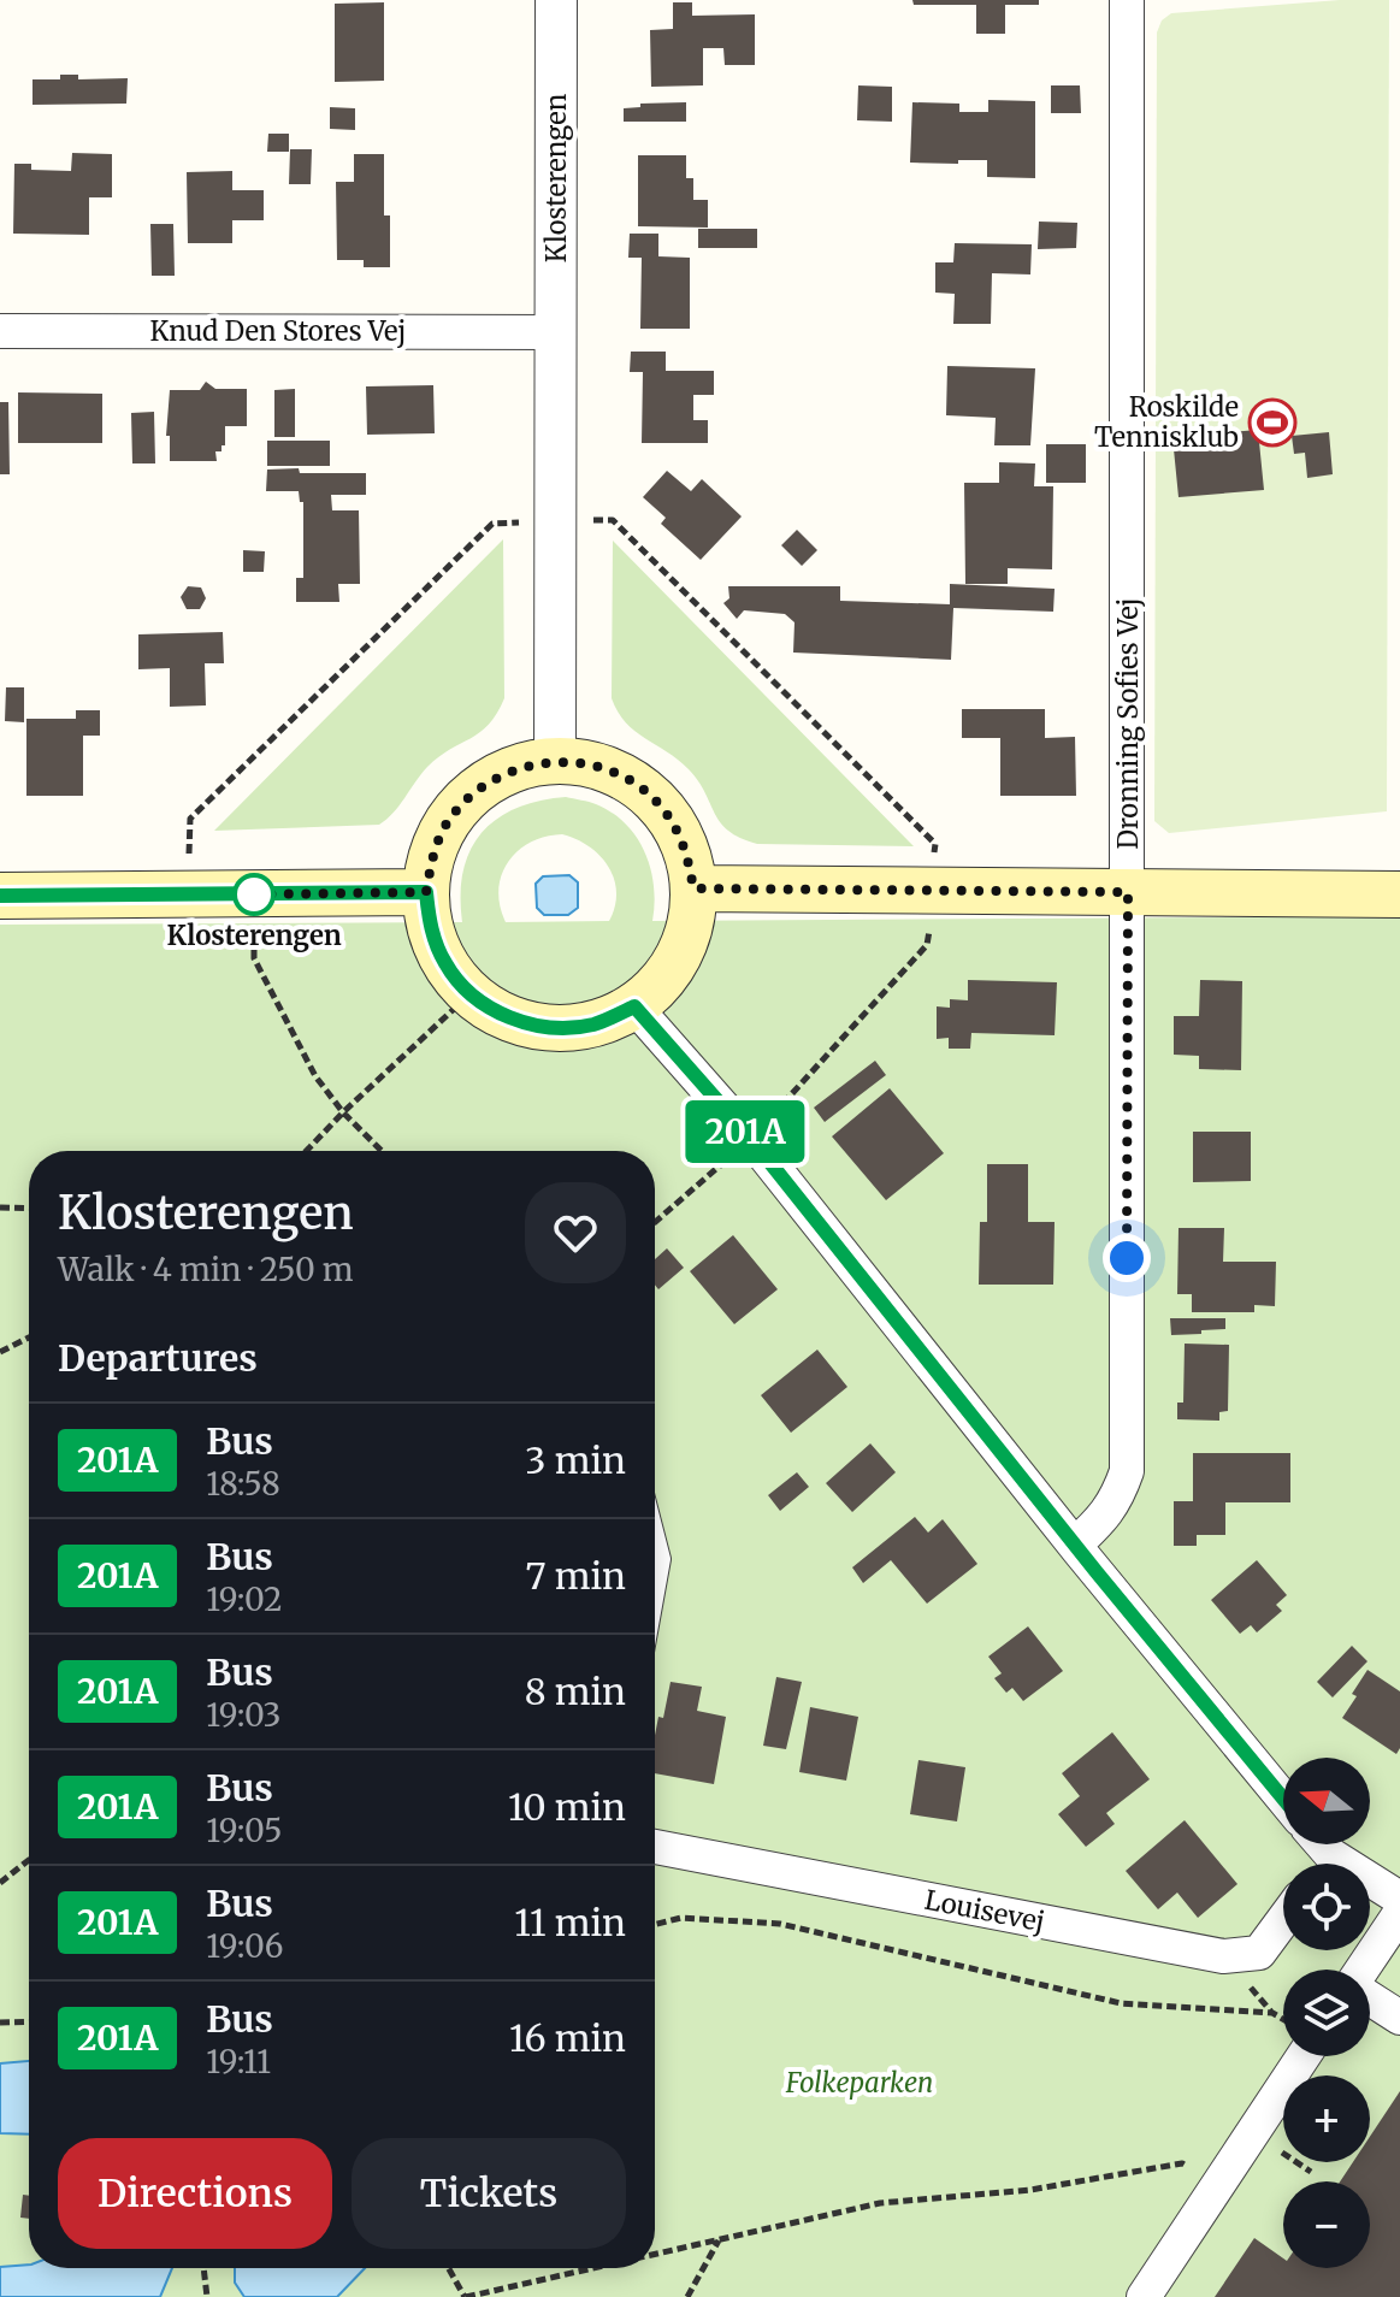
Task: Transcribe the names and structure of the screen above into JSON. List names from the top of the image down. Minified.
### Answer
{"streets":{"street":["Klosterengen","Knud Den Stores Vej","Dronning Sofies Vej","Louisevej"]},"crossings":[["Klosterengen","Knud Den Stores Vej"]],"parks":["Folkeparken"],"places":{"sports":["Roskilde Tennisklub"],"other":["Klosterengen"]},"lines":["bus line 201A"],"north":"left","page":{"on_map":"201A","heading":[["Klosterengen","Walk · 4 min · 250 m"],"Departures"],"list":[{"mark":"201A","name":"Bus","note":"18:58","value":"3 min"},{"mark":"201A","name":"Bus","note":"19:02","value":"7 min"},{"mark":"201A","name":"Bus","note":"19:03","value":"8 min"},{"mark":"201A","name":"Bus","note":"19:05","value":"10 min"},{"mark":"201A","name":"Bus","note":"19:06","value":"11 min"},{"mark":"201A","name":"Bus","note":"19:11","value":"16 min"}],"map_buttons":["+","−"],"buttons":["Directions","Tickets"]}}
